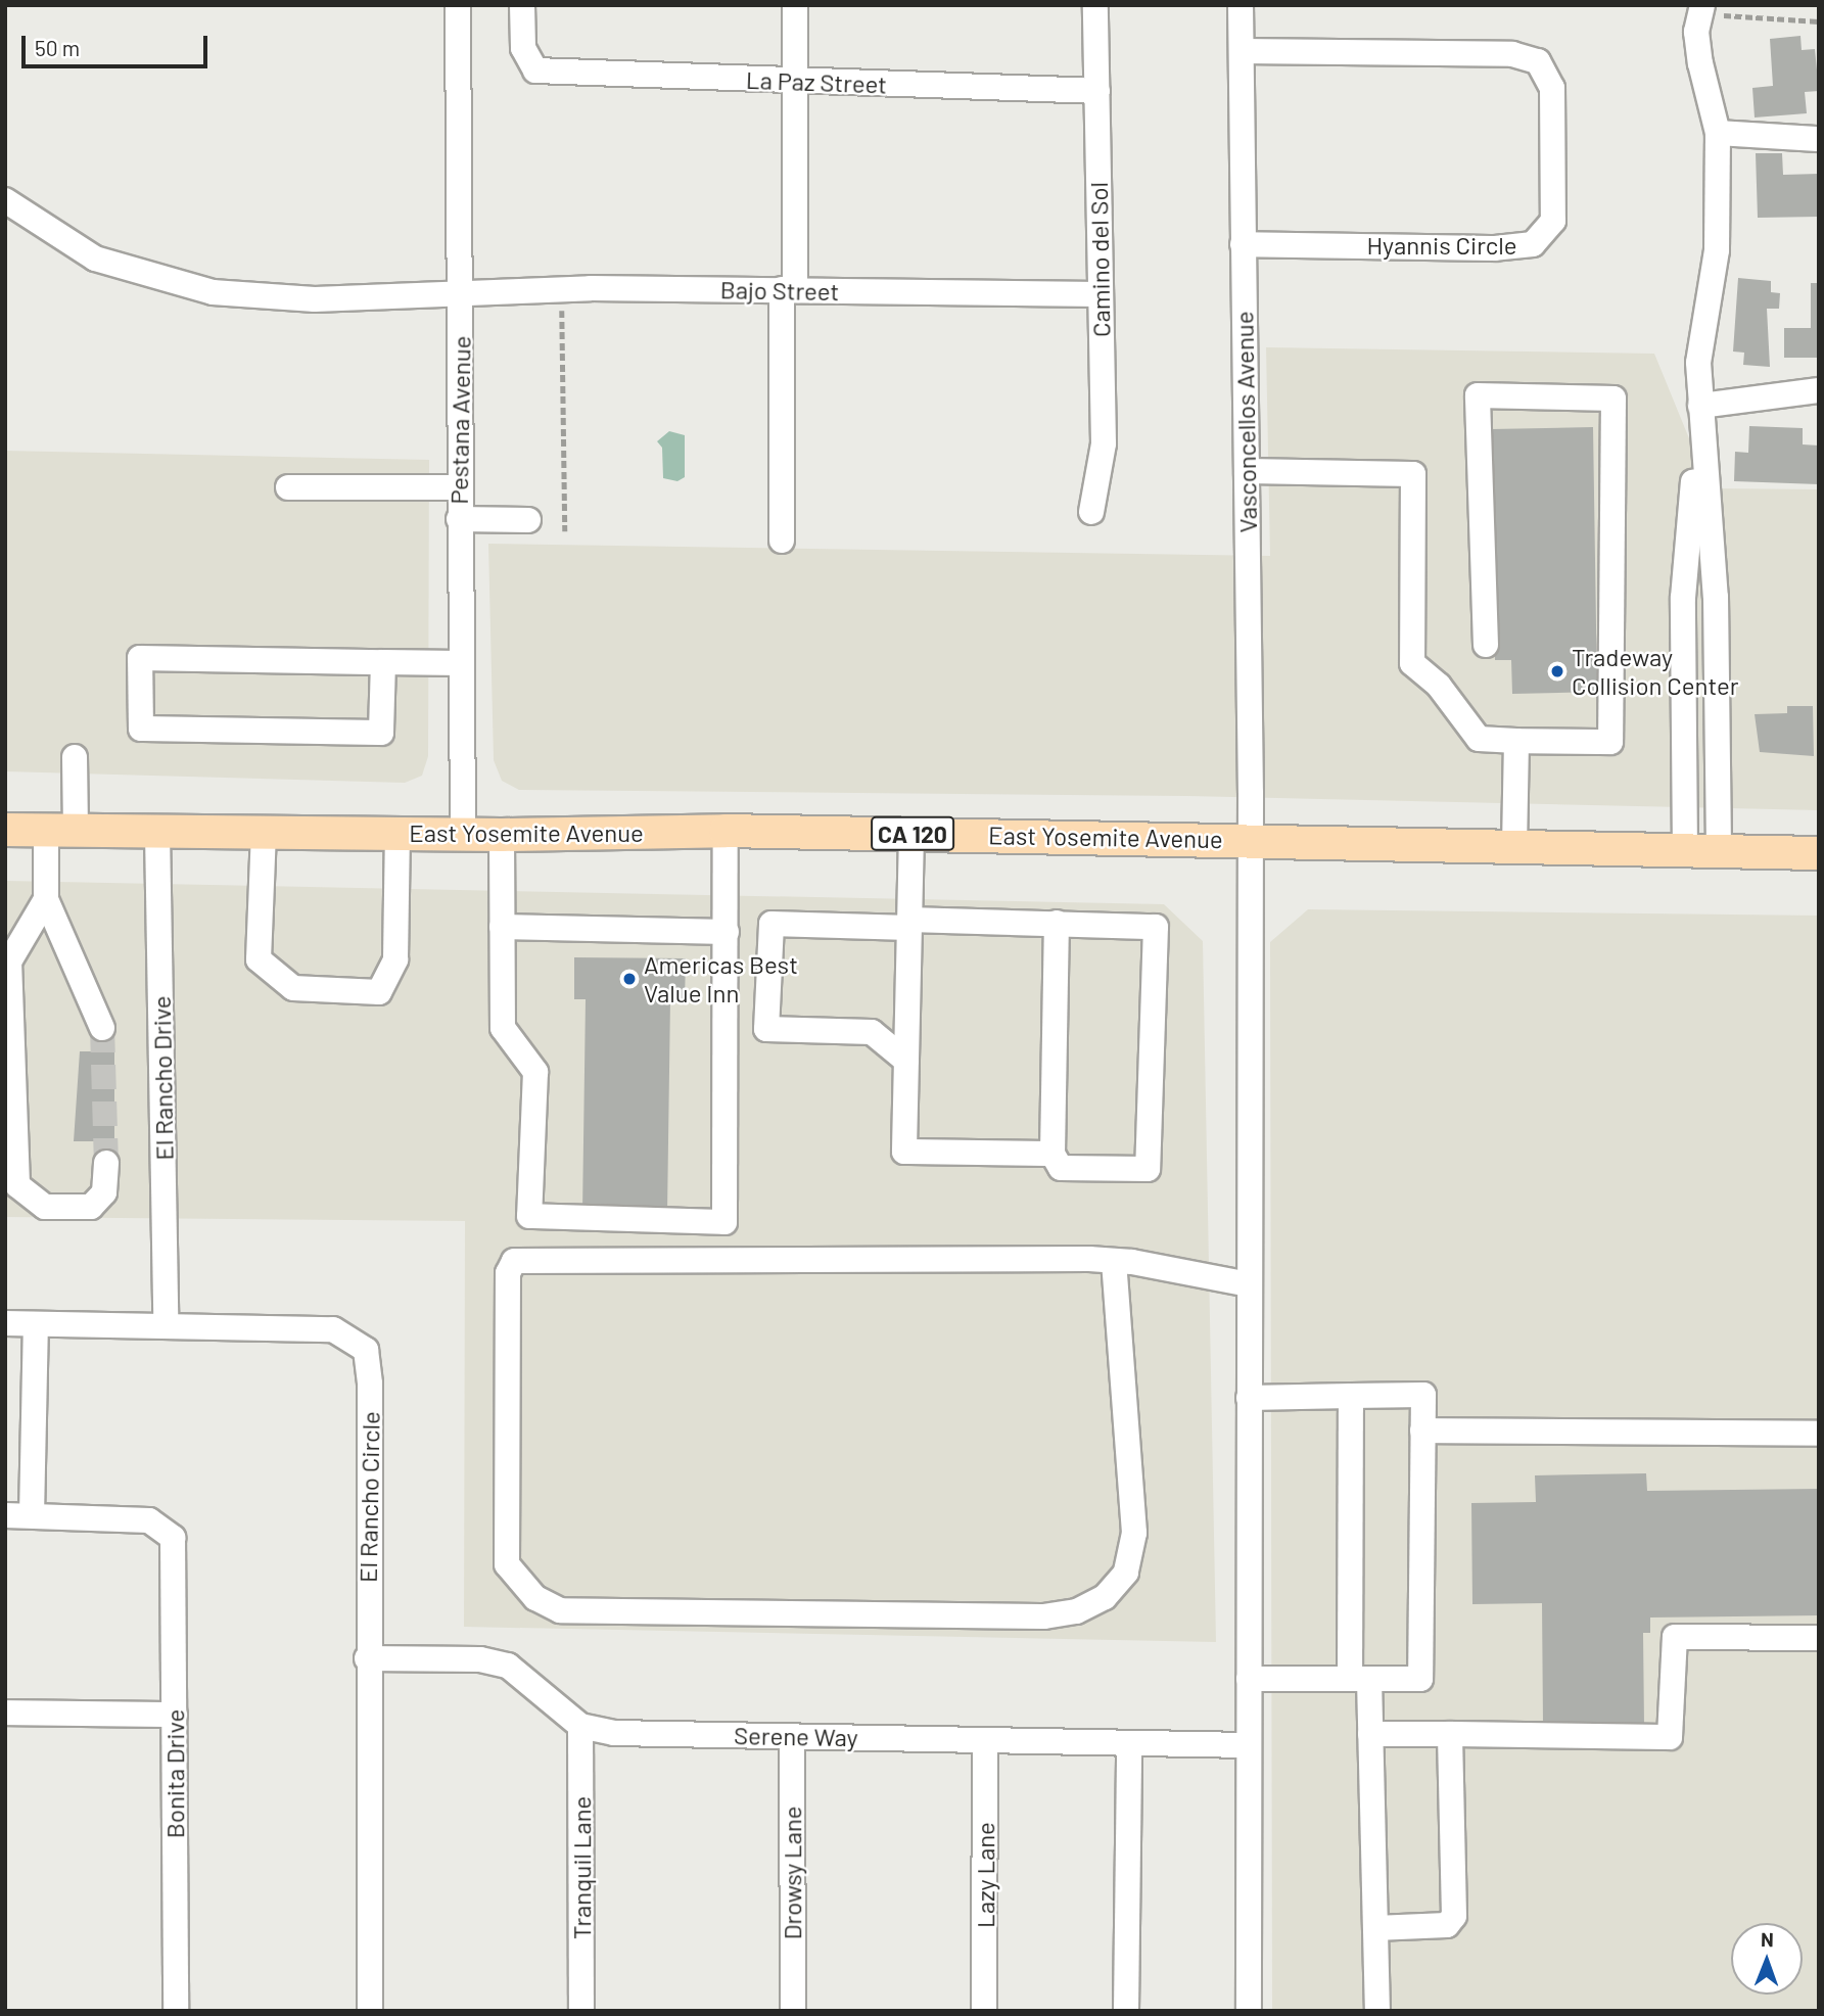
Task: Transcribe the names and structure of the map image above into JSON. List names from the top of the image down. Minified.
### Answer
{"streets":{"main road":["East Yosemite Avenue","CA 120"],"street":["La Paz Street","Hyannis Circle","Camino del Sol","Bajo Street","Pestana Avenue","Vasconcellos Avenue","El Rancho Drive","El Rancho Circle","Serene Way","Bonita Drive","Tranquil Lane","Drowsy Lane","Lazy Lane"]},"crossings":[["La Paz Street","Camino del Sol"],["Hyannis Circle","Vasconcellos Avenue"],["Camino del Sol","Bajo Street"],["Bajo Street","Pestana Avenue"],["Pestana Avenue","East Yosemite Avenue"],["Vasconcellos Avenue","East Yosemite Avenue"],["Vasconcellos Avenue","Serene Way"],["East Yosemite Avenue","El Rancho Drive"],["El Rancho Drive","El Rancho Circle"],["El Rancho Circle","Serene Way"],["Serene Way","Tranquil Lane"],["Serene Way","Drowsy Lane"],["Serene Way","Lazy Lane"]],"places":["Tradeway Collision Center","Americas Best Value Inn"],"scale_bar":"50 m","north":"top"}
